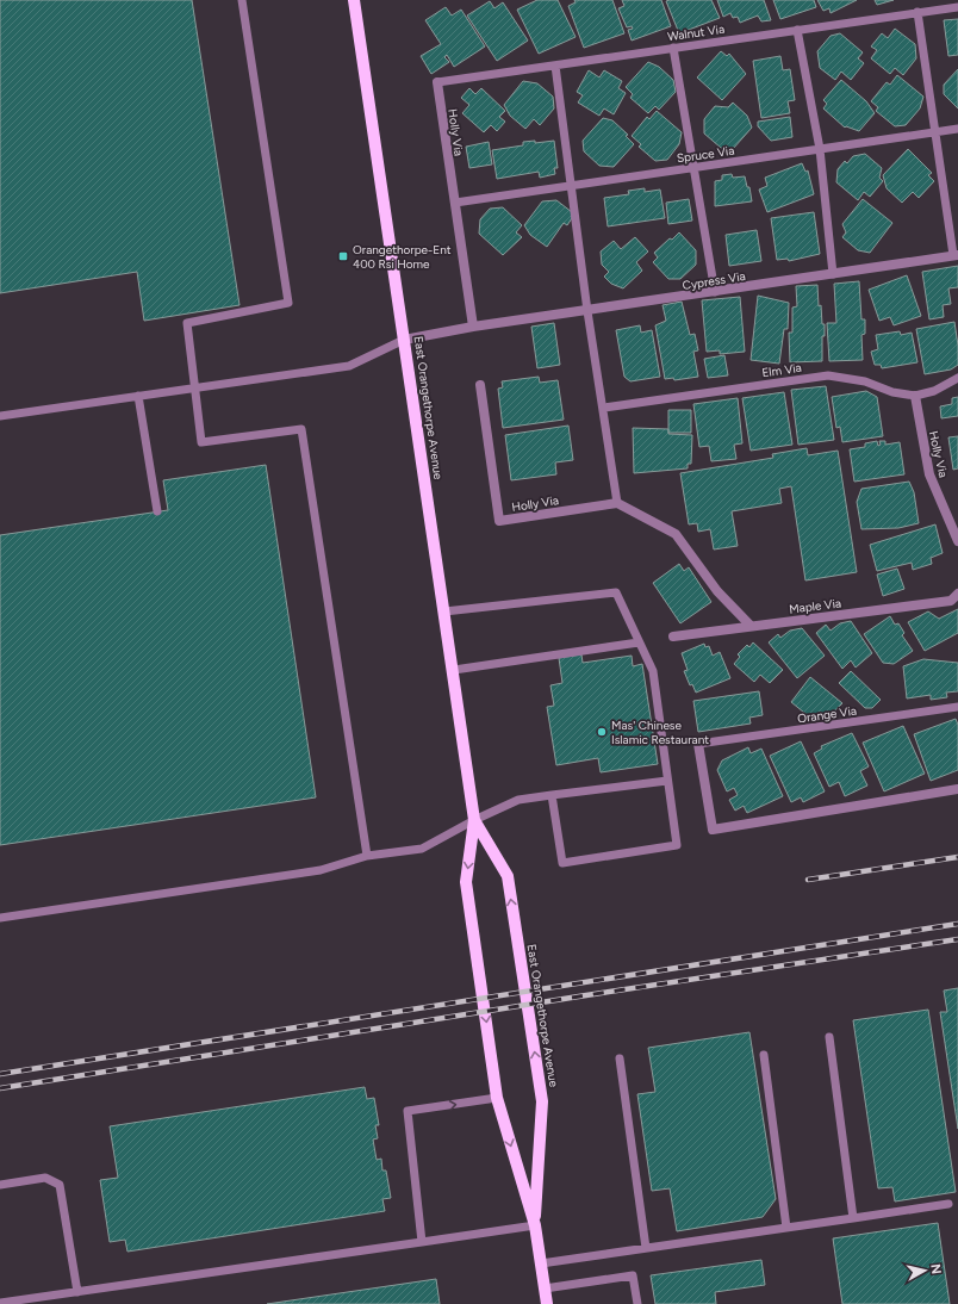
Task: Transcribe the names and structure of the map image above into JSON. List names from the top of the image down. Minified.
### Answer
{"streets":{"main road":["East Orangethorpe Avenue"],"street":["Holly Via","Cypress Via","Maple Via"],"lane":["Walnut Via","Spruce Via","Elm Via","Orange Via"]},"crossings":[["Walnut Via","Holly Via"],["Holly Via","Spruce Via"],["Holly Via","Cypress Via"],["Holly Via","Elm Via"],["Cypress Via","East Orangethorpe Avenue"]],"places":{"transit":["Orangethorpe-Ent 400 Rsi Home"],"other":["Mas' Chinese Islamic Restaurant"]},"north":"right"}
